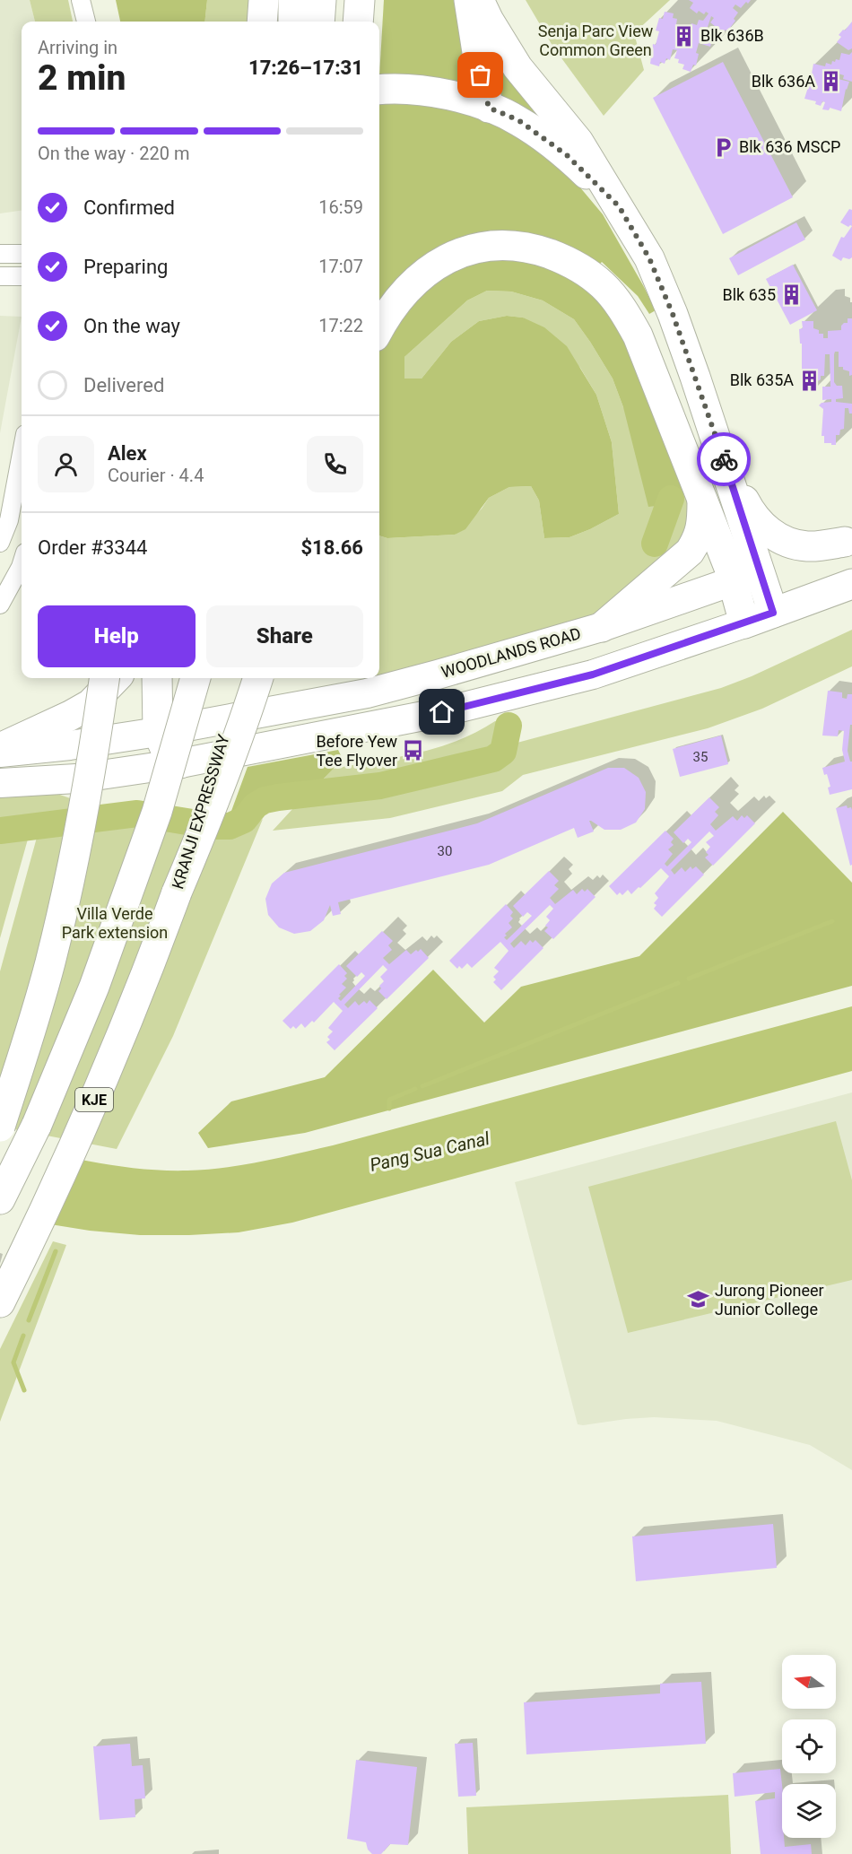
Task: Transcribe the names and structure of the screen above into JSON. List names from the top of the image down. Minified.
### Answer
{"streets":{"highway":["WOODLANDS ROAD","KRANJI EXPRESSWAY","KJE"]},"water":["Pang Sua Canal"],"parks":["Senja Parc View Common Green","Villa Verde Park extension"],"places":{"building":["Blk 636B","Blk 636A","Blk 635","Blk 635A"],"parking":["Blk 636 MSCP"],"bus stop":["Before Yew Tee Flyover"],"school or university":["Jurong Pioneer Junior College"]},"house_numbers":["35","30"],"north":"left","page":{"heading":["2 min","Arriving in","17:26–17:31"],"panel":["Alex","Courier · 4.4","Order #3344","$18.66"],"bar":"On the way · 220 m","list":[["Confirmed","16:59"],["Preparing","17:07"],["On the way","17:22"],"Delivered"],"buttons":["Help","Share"]}}
